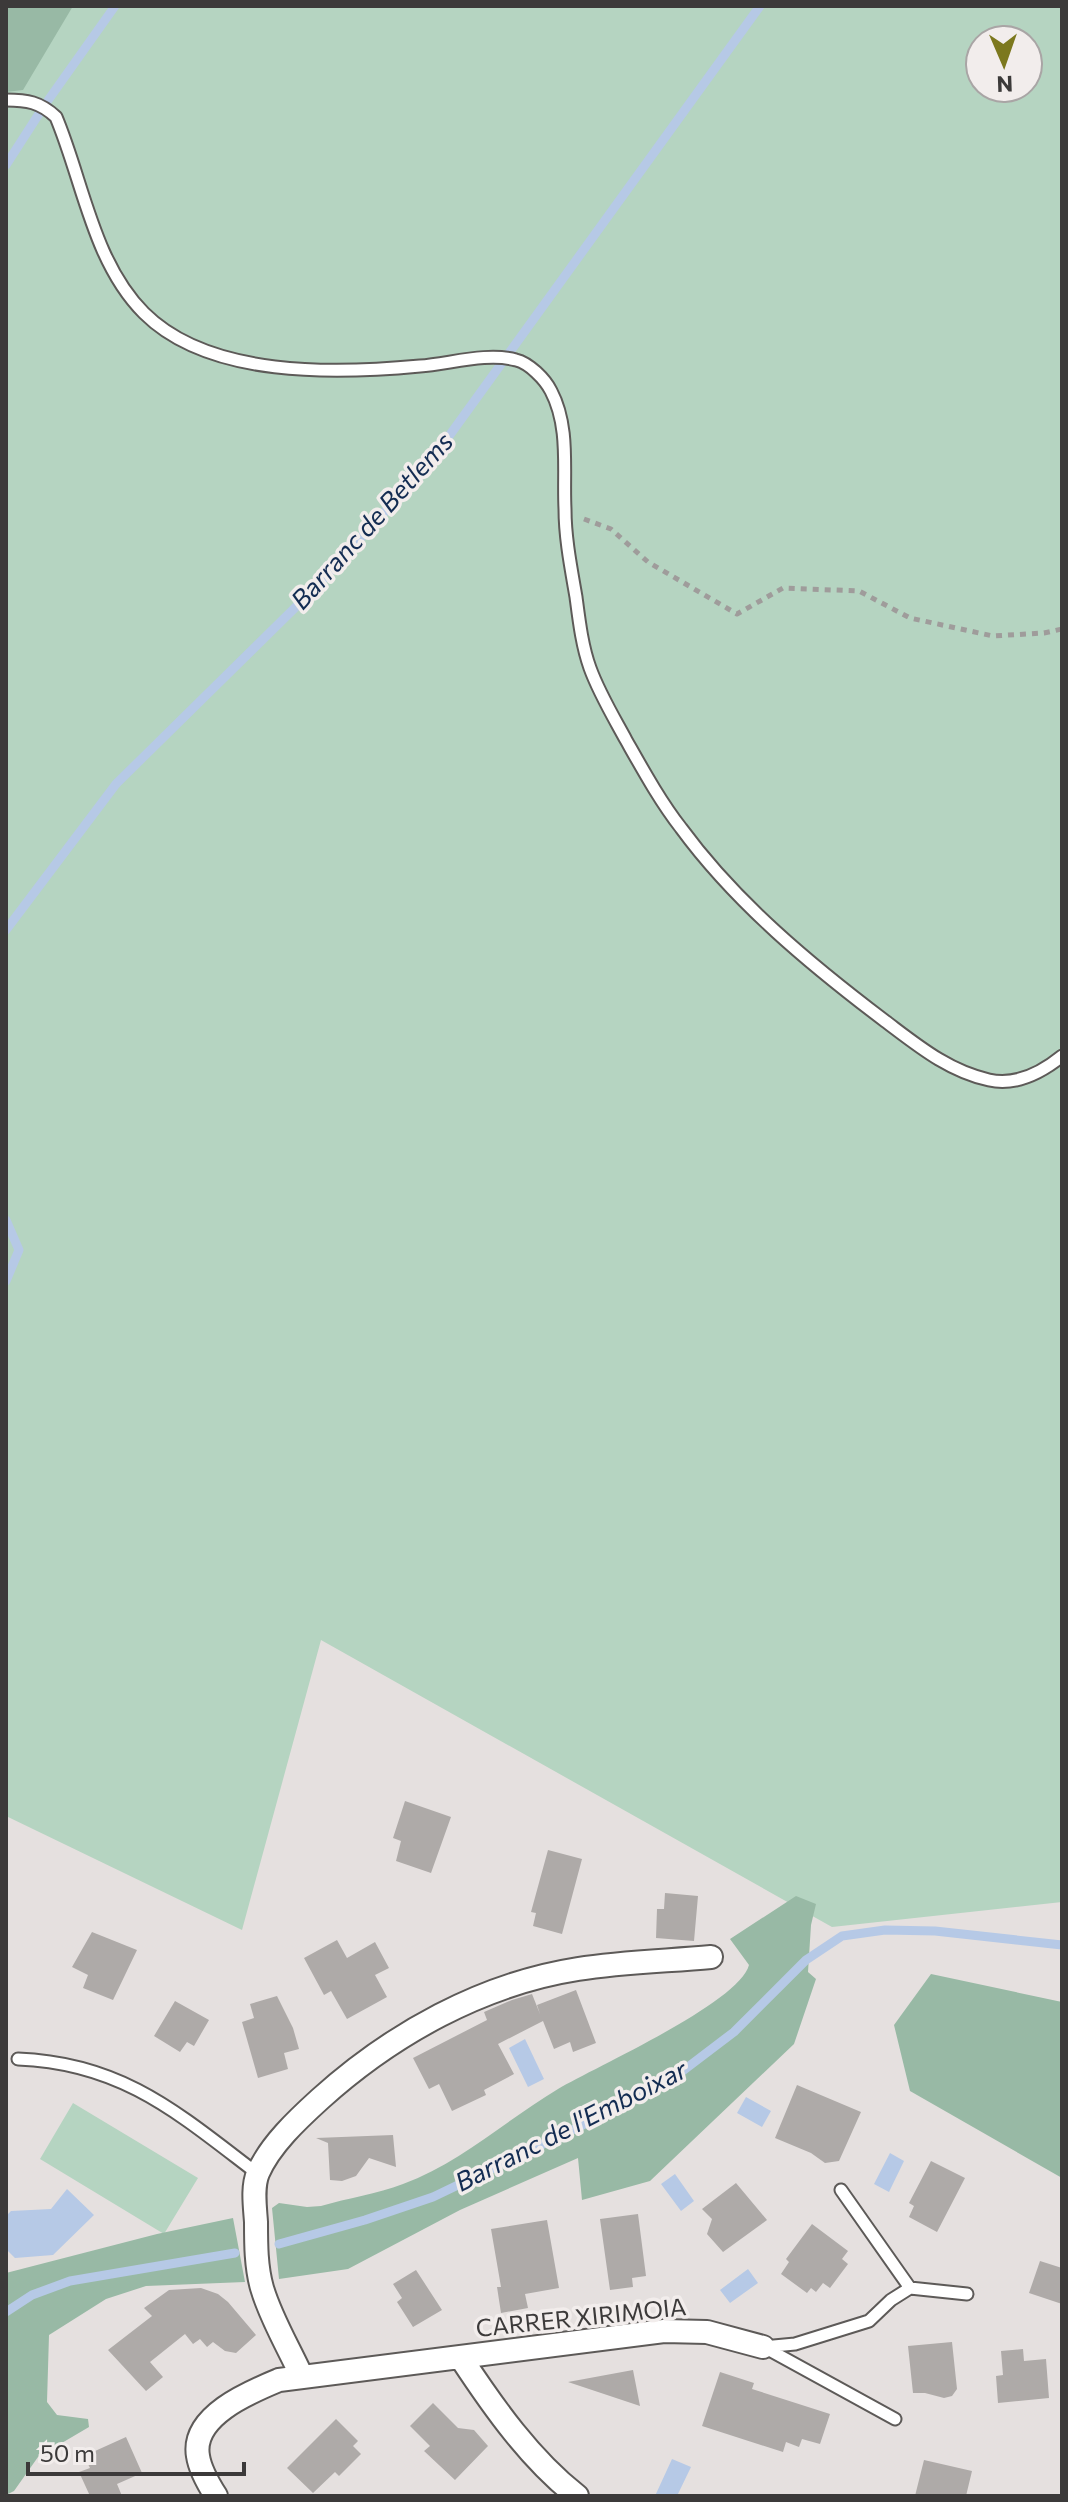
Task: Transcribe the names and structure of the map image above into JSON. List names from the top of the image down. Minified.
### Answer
{"streets":{"street":["CARRER XIRIMOIA"]},"water":["Barranc de Betlems","Barranc de l'Emboixar"],"scale_bar":"50 m","north":"bottom"}
